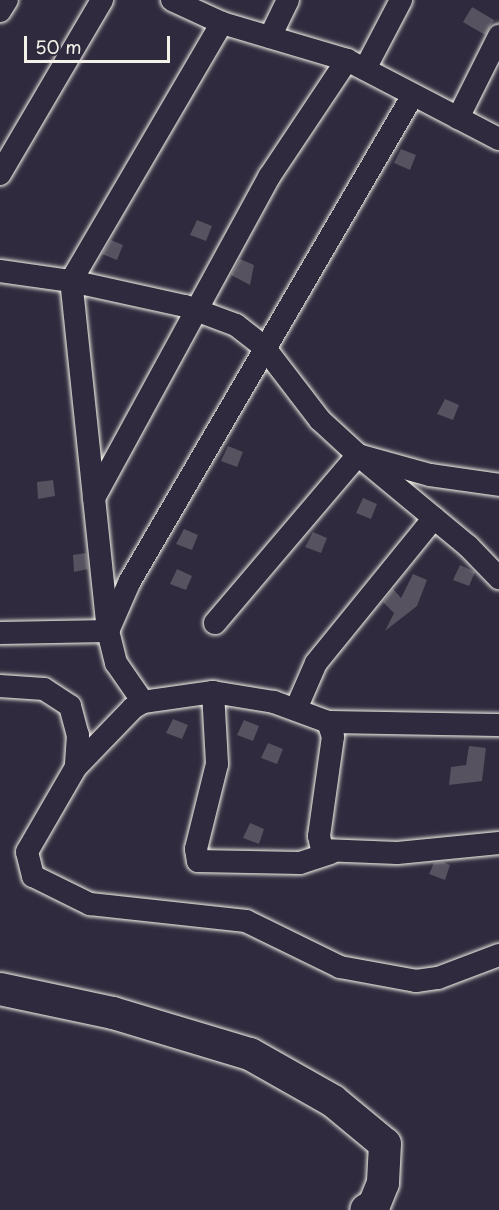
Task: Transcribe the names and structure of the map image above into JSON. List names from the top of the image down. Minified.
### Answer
{"scale_bar":"50 m"}
